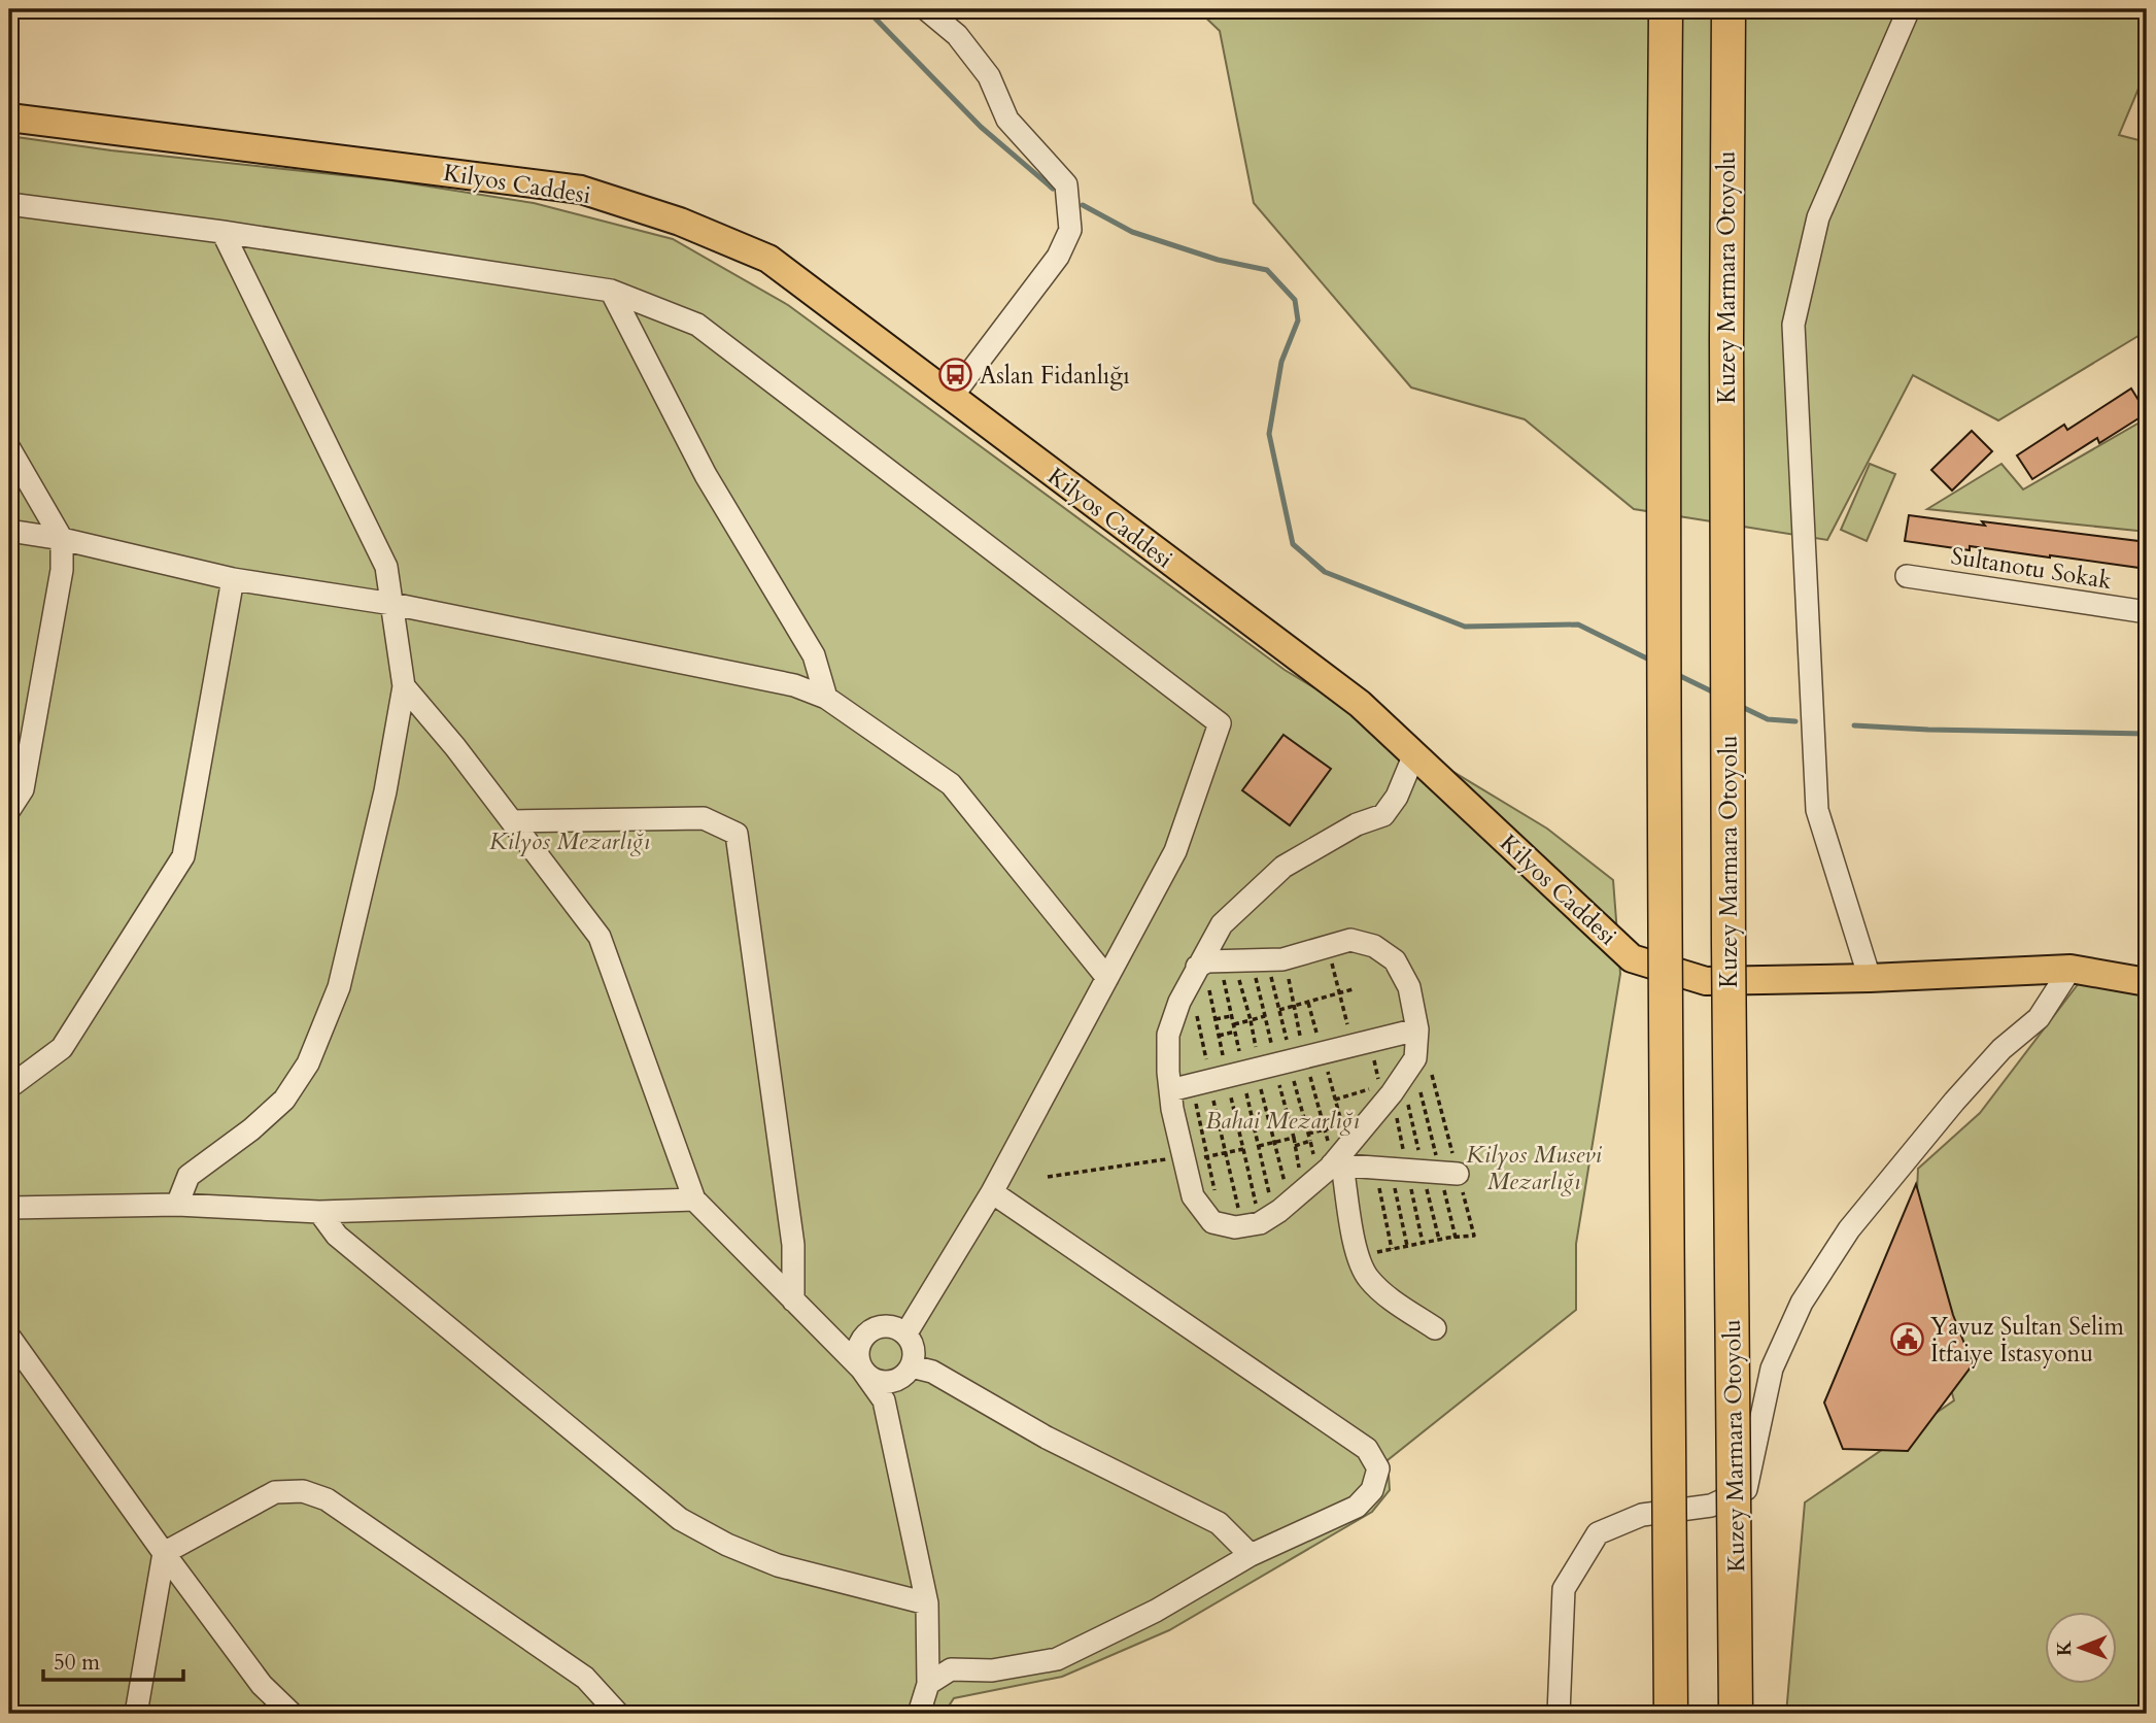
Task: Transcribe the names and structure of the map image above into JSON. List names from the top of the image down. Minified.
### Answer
{"streets":{"highway":["Kuzey Marmara Otoyolu"],"main road":["Kilyos Caddesi"],"street":["Sultanotu Sokak"]},"parks":["Kilyos Mezarlığı","Bahai Mezarlığı","Kilyos Musevi Mezarlığı"],"places":{"bus stop":["Aslan Fidanlığı"],"public building":["Yavuz Sultan Selim İtfaiye İstasyonu"]},"scale_bar":"50 m","north":"left"}
